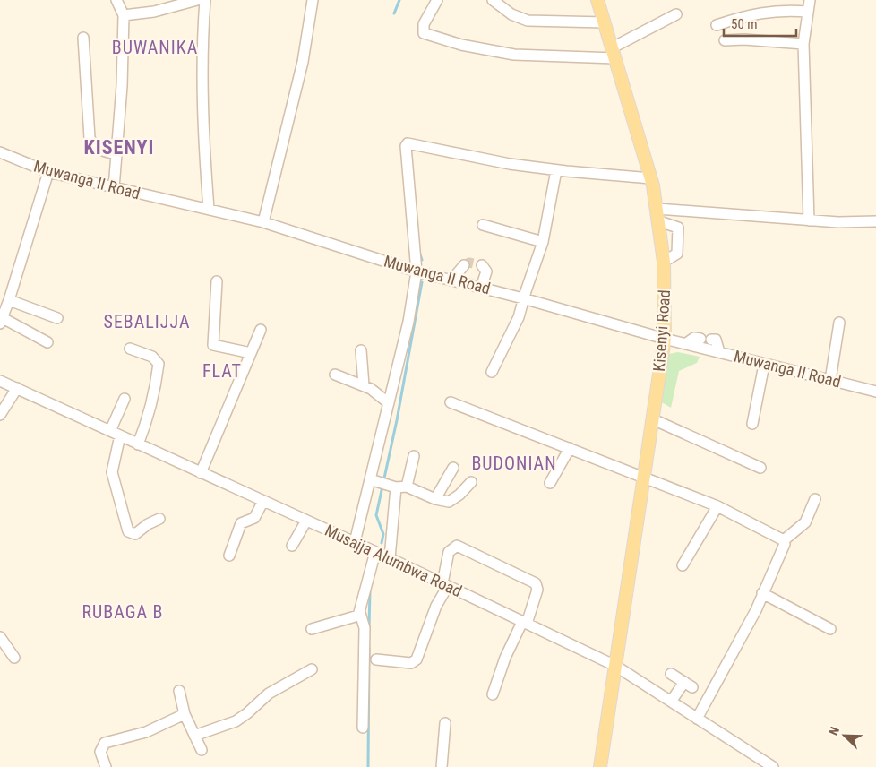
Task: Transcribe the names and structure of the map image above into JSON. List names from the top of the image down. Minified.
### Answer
{"streets":{"main road":["Kisenyi Road"],"street":["Muwanga II Road","Musajja Alumbwa Road"]},"crossings":[["Muwanga II Road","Kisenyi Road"],["Kisenyi Road","Musajja Alumbwa Road"]],"districts":["BUWANIKA","KISENYI","SEBALIJJA","FLAT","BUDONIAN","RUBAGA B"],"scale_bar":"50 m","north":"top left"}
